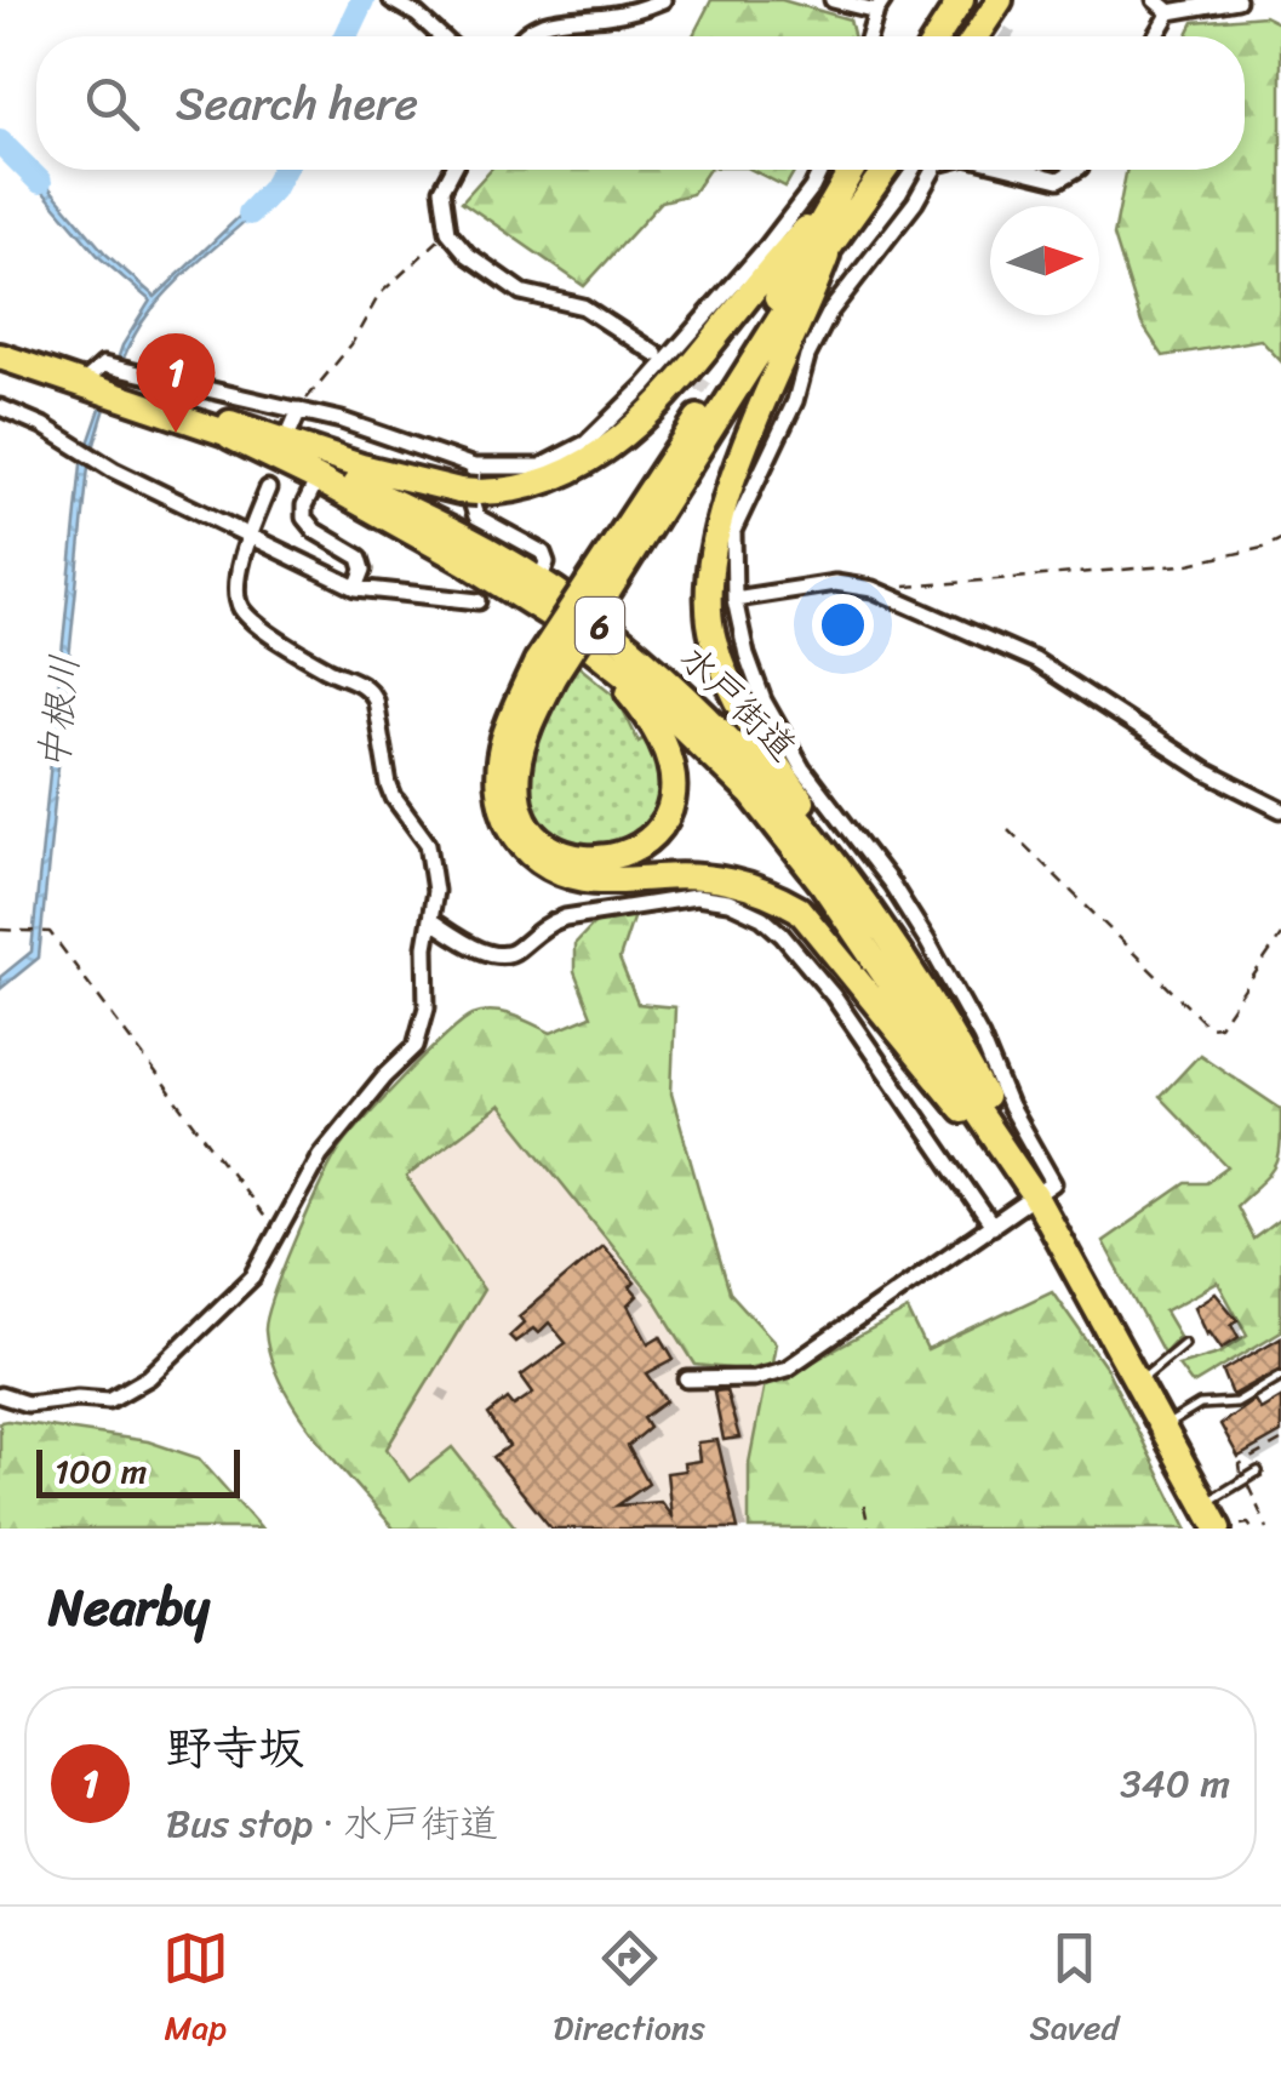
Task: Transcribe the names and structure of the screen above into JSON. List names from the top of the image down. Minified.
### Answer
{"streets":{"highway":["6","水戸街道"]},"water":["中根川"],"scale_bar":"100 m","north":"right","page":{"search":"Search here","pins":"1","scale":"100 m","heading":"Nearby","list":[{"mark":"1","name":"野寺坂","note":"Bus stop · 水戸街道","value":"340 m"}],"nav":["Map","Directions","Saved"]}}
